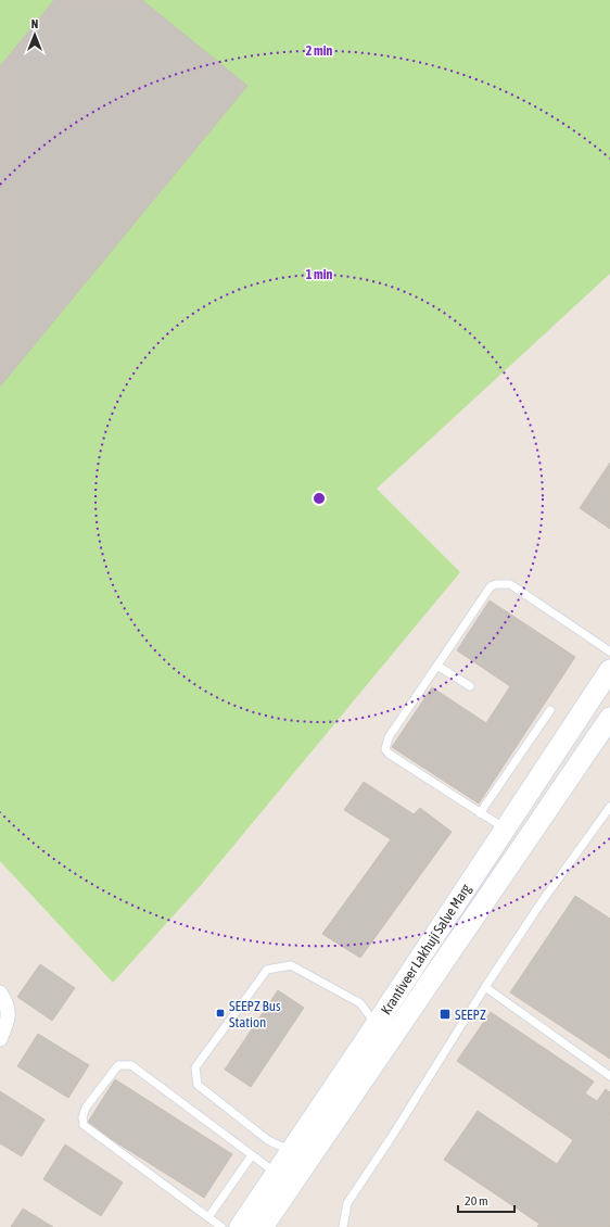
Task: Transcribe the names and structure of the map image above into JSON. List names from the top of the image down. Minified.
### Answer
{"streets":{"main road":["Krantiveer Lakhuji Salve Marg"]},"places":{"transit":["SEEPZ Bus Station","SEEPZ"]},"scale_bar":"20 m","north":"top","rings":["2 min","1 min"]}
